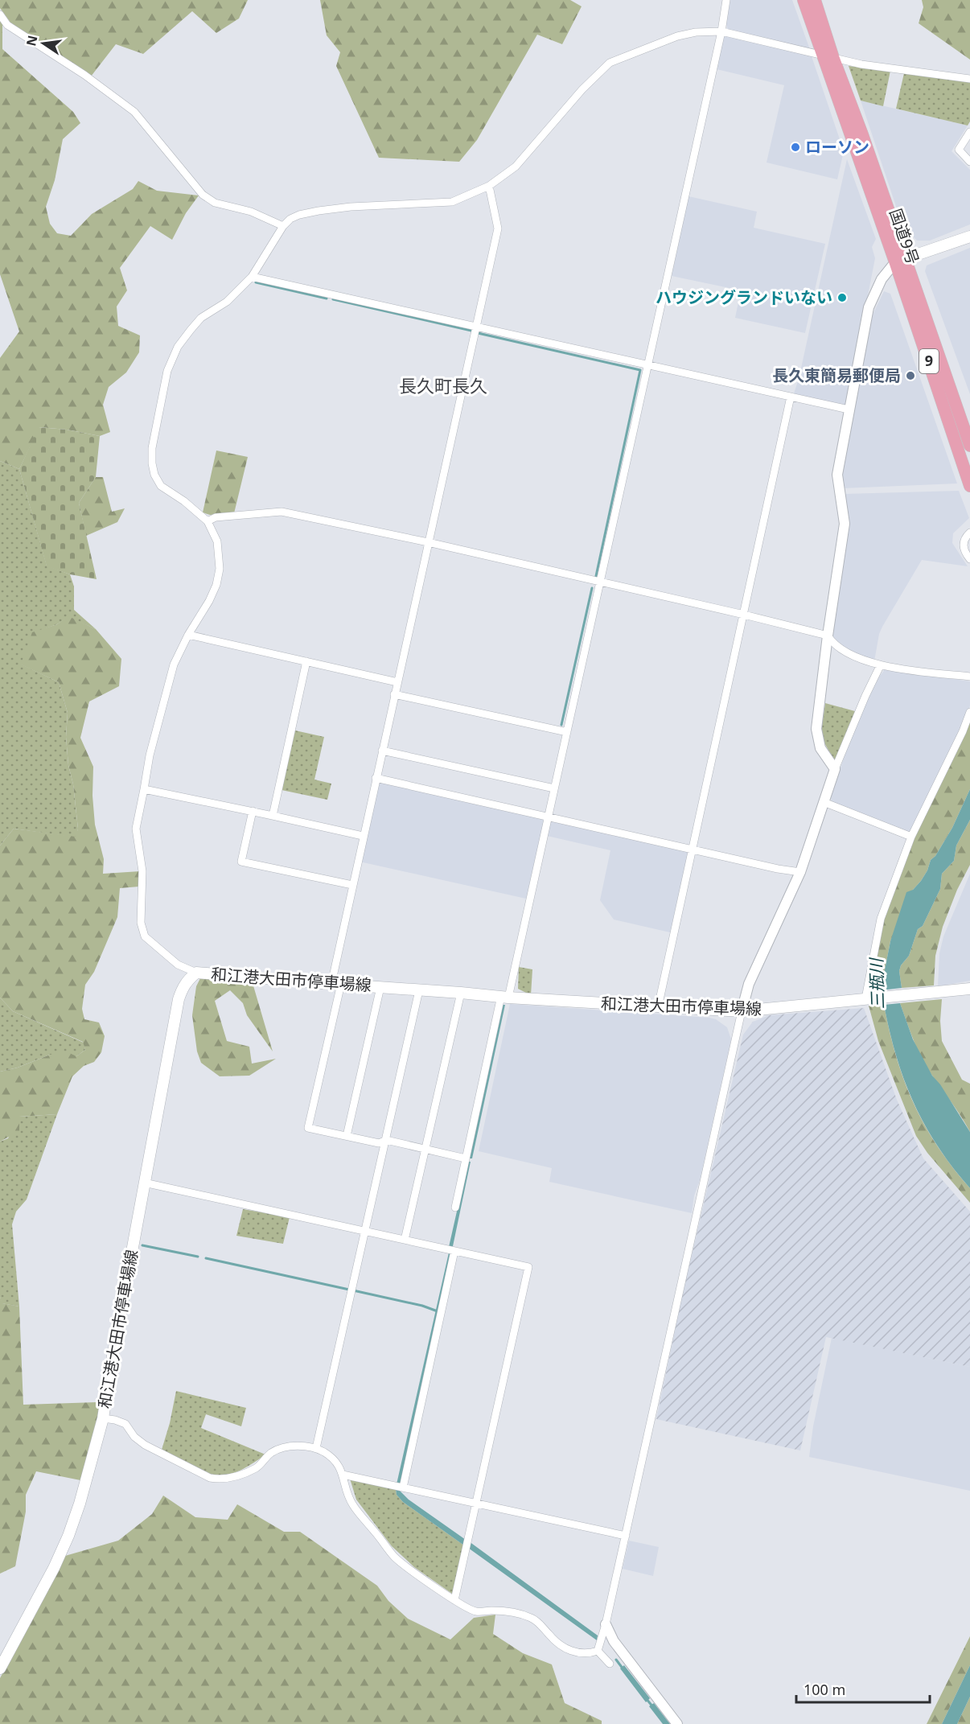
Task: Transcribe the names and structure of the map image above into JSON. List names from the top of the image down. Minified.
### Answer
{"streets":{"highway":["国道9号","9"],"main road":["和江港大田市停車場線"]},"districts":["長久町長久"],"water":["三瓶川"],"places":["ローソン","ハウジングランドいない","長久東簡易郵便局"],"scale_bar":"100 m","north":"left"}
